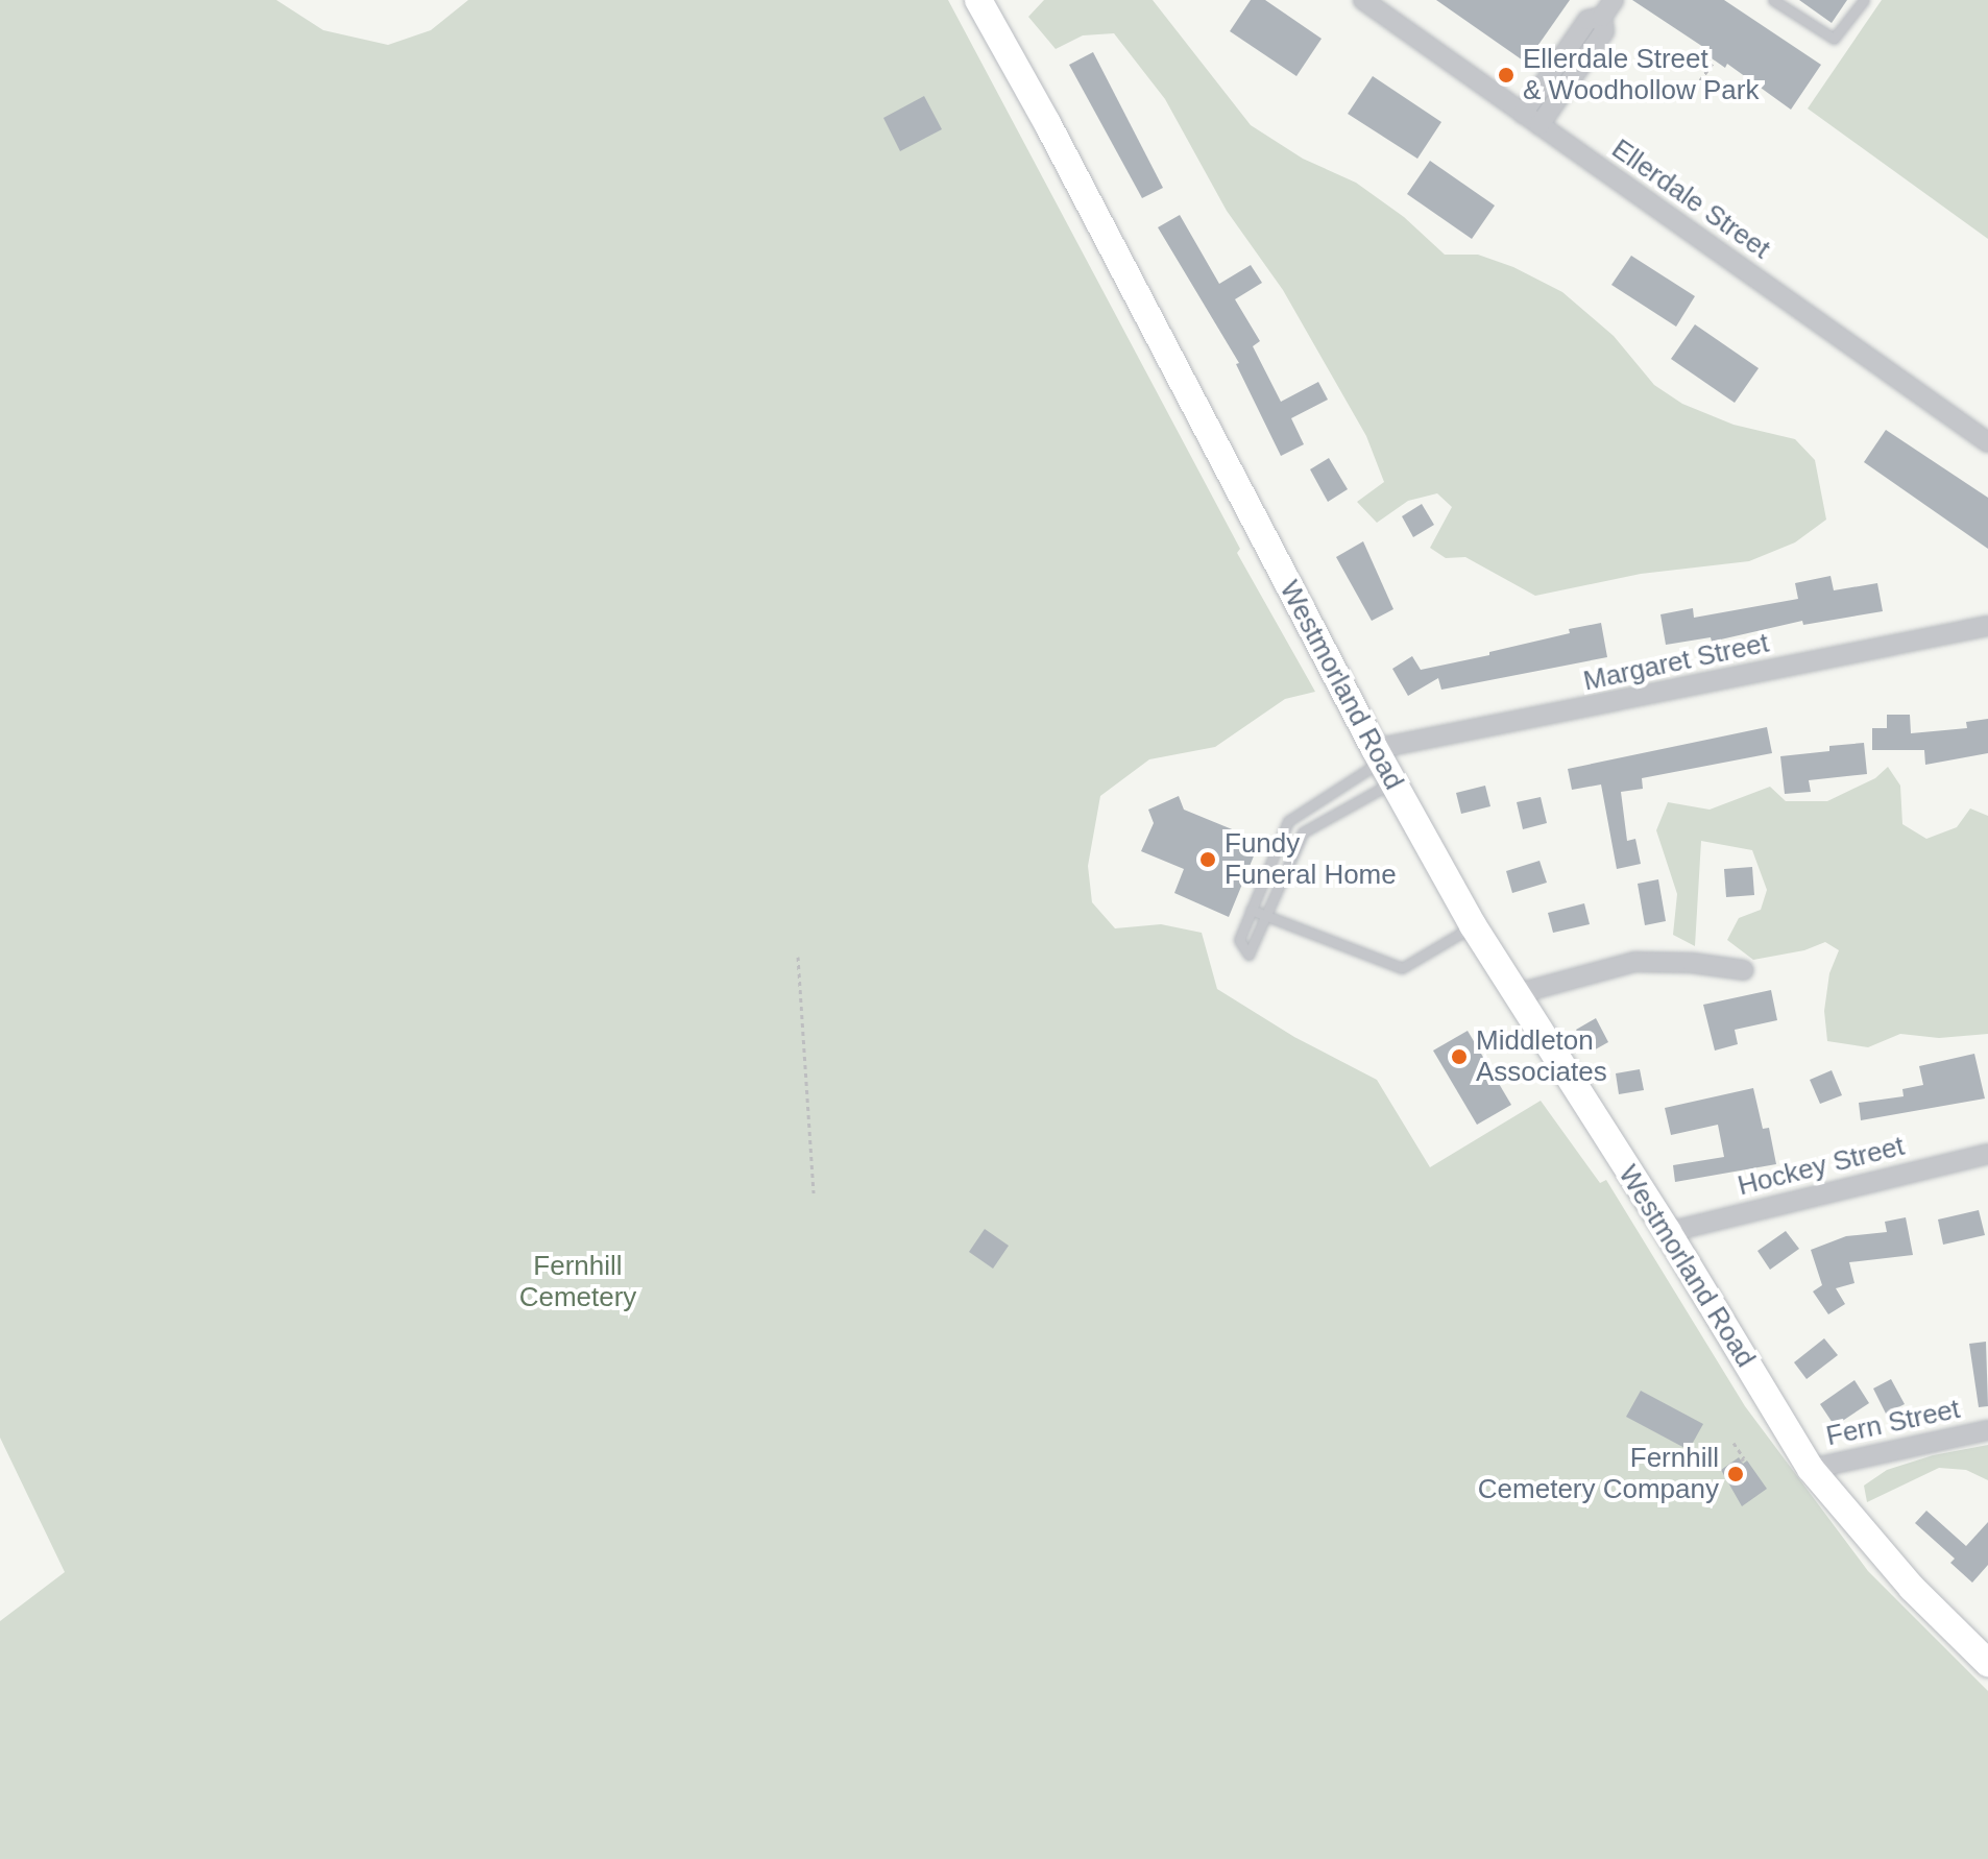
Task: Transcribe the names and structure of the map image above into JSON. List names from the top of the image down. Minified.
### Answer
{"streets":{"street":["Ellerdale Street","Margaret Street","Westmorland Road","Hockey Street","Fern Street"]},"crossings":[["Margaret Street","Westmorland Road"],["Westmorland Road","Hockey Street"],["Westmorland Road","Fern Street"]],"parks":["Fernhill Cemetery"],"places":["Ellerdale Street & Woodhollow Park","Fundy Funeral Home","Middleton Associates","Fernhill Cemetery Company"]}
